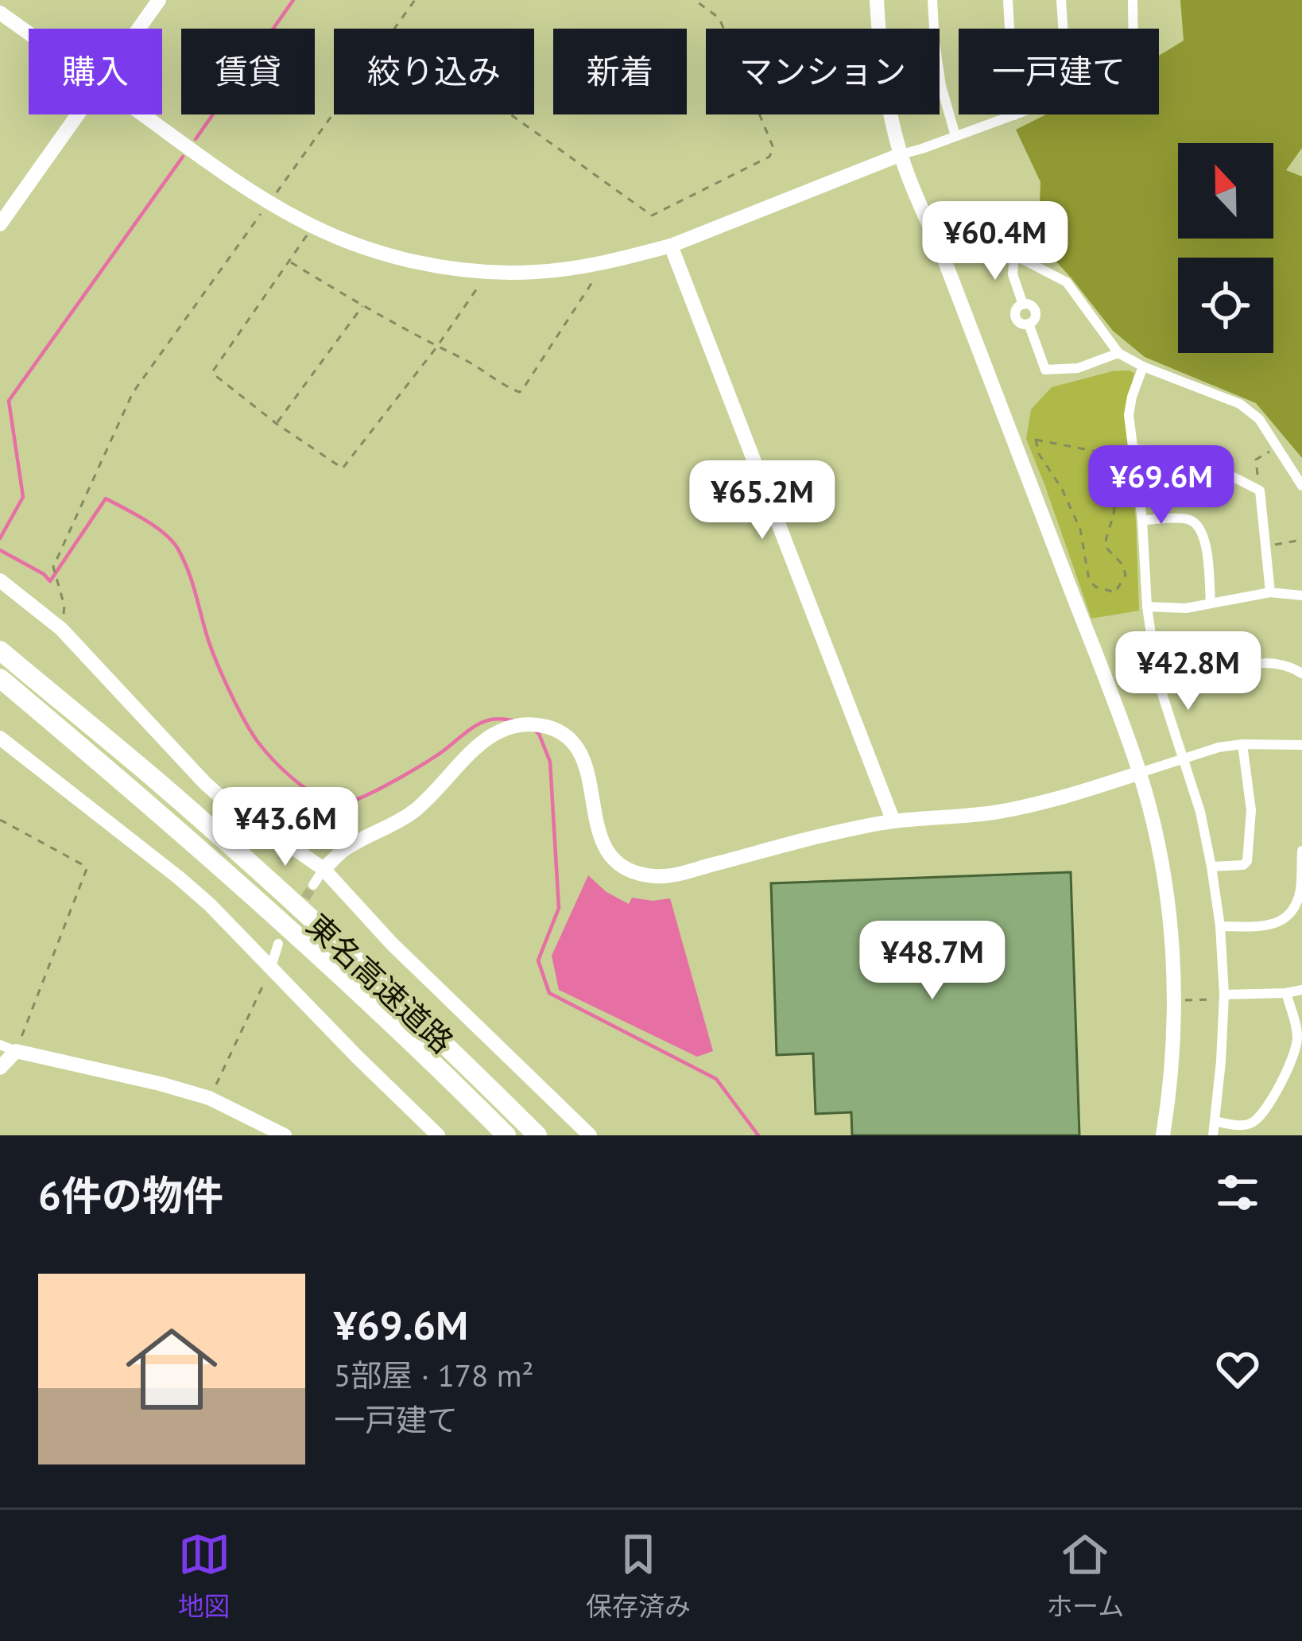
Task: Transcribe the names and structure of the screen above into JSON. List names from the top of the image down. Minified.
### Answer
{"streets":{"highway":["東名高速道路"]},"north":"top","page":{"chip":["購入","賃貸","絞り込み","新着","マンション","一戸建て"],"price":["¥60.4M","¥69.6M","¥65.2M","¥42.8M","¥43.6M","¥48.7M"],"heading":"6件の物件","list":[{"name":"¥69.6M","note":"5部屋 · 178 m² · 一戸建て"}],"tabs":["地図","保存済み","ホーム"]}}
